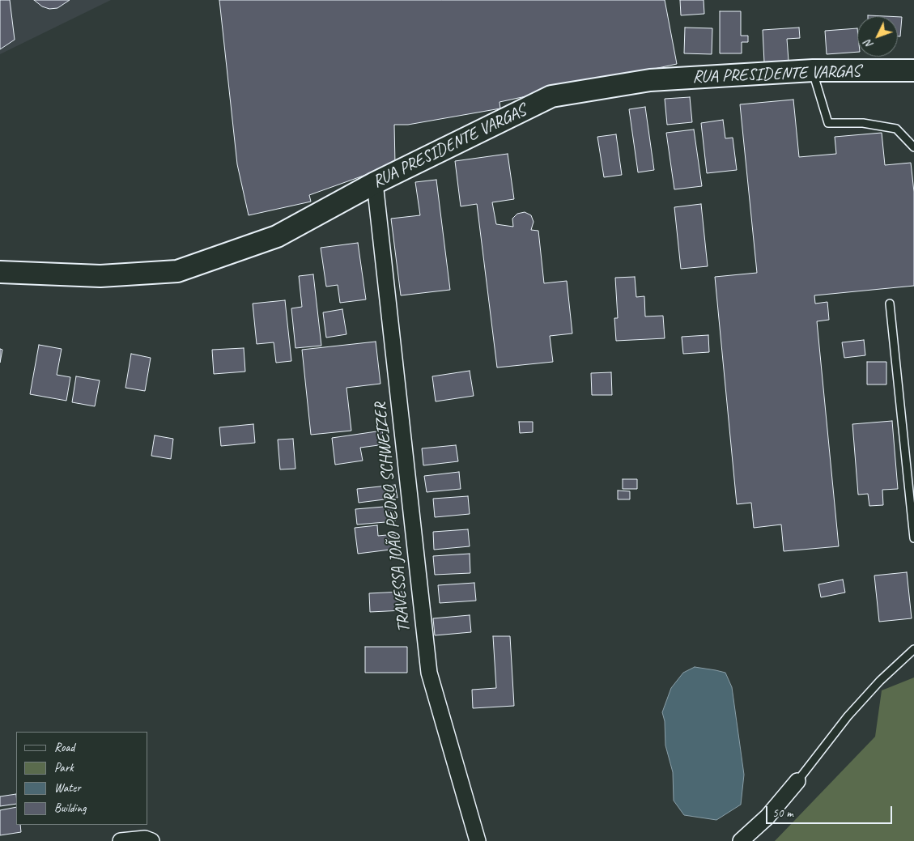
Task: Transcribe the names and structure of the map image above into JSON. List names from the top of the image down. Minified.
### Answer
{"streets":{"main road":["RUA PRESIDENTE VARGAS"],"street":["TRAVESSA JOÃO PEDRO SCHWEIZER"]},"crossings":[["RUA PRESIDENTE VARGAS","TRAVESSA JOÃO PEDRO SCHWEIZER"]],"legend":["Road","Park","Water","Building"],"scale_bar":"50 m","north":"bottom left"}
